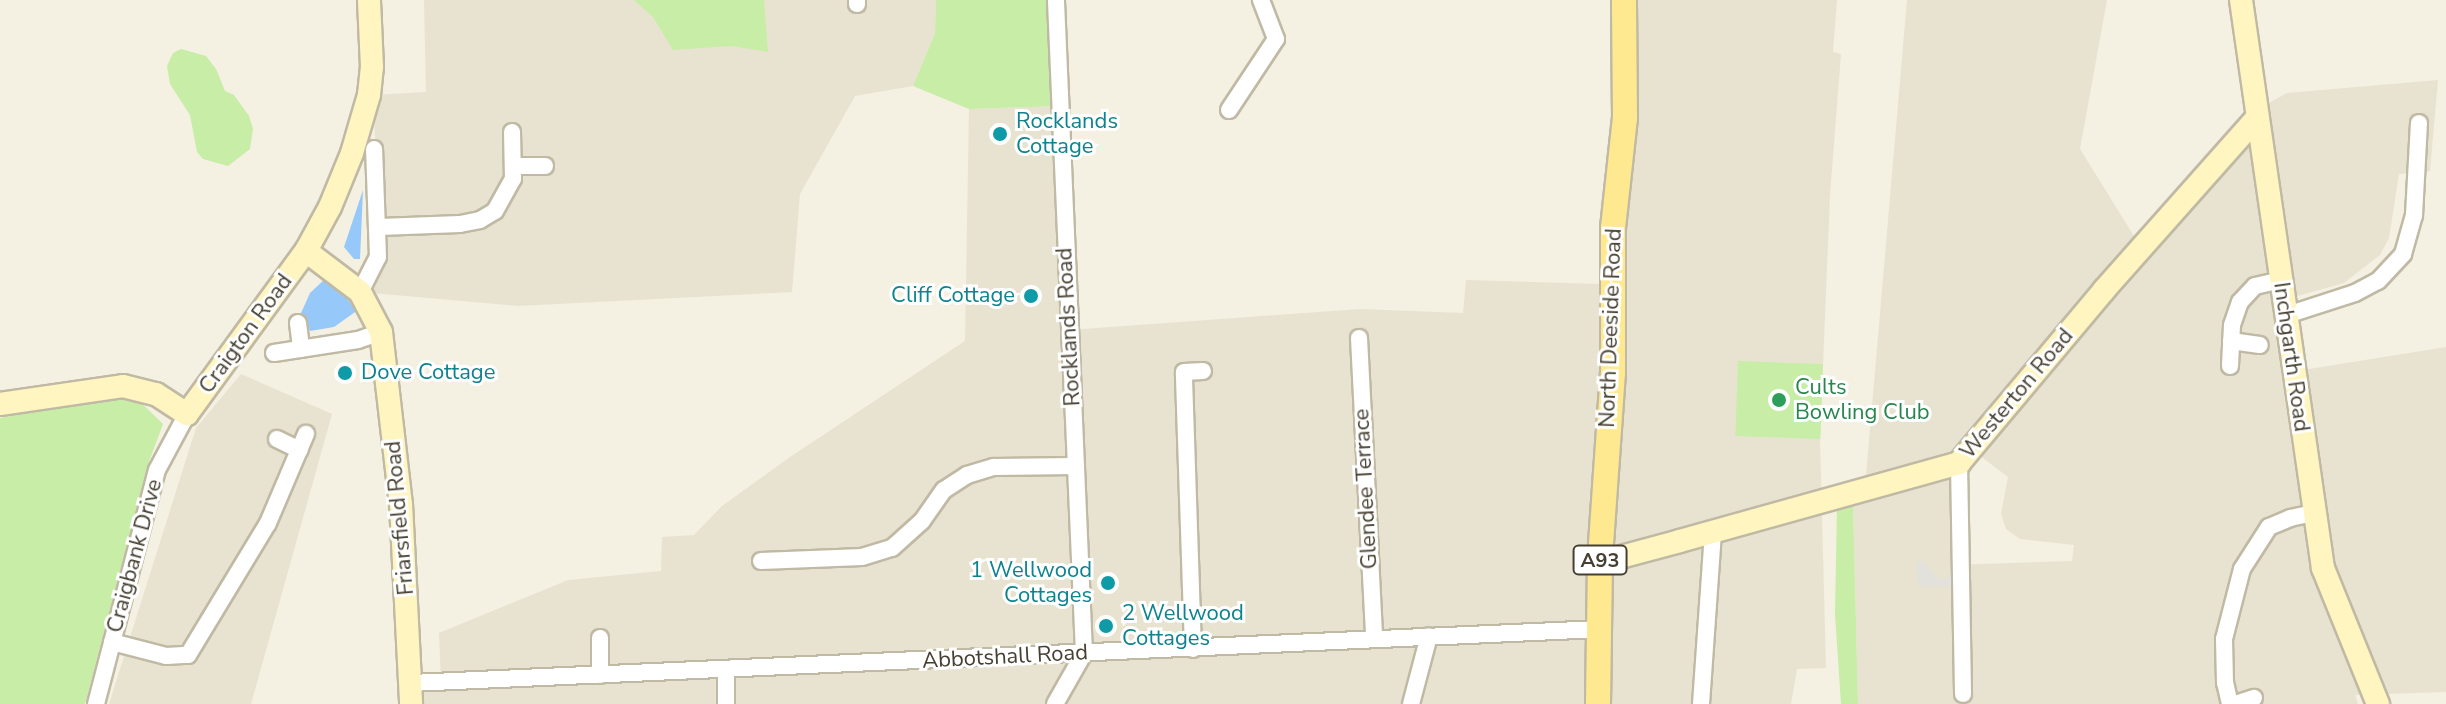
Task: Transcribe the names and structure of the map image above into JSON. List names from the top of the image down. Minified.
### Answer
{"streets":{"main road":["North Deeside Road","A93"],"street":["Rocklands Road","Craigton Road","Inchgarth Road","Westerton Road","Glendee Terrace","Friarsfield Road","Craigbank Drive","Abbotshall Road"]},"crossings":[["Rocklands Road","Abbotshall Road"],["North Deeside Road","Westerton Road"],["North Deeside Road","Abbotshall Road"],["Craigton Road","Friarsfield Road"],["Craigton Road","Craigbank Drive"],["Inchgarth Road","Westerton Road"],["Glendee Terrace","Abbotshall Road"],["Friarsfield Road","Abbotshall Road"]],"places":["Rocklands Cottage","Cliff Cottage","Dove Cottage","Cults Bowling Club","1 Wellwood Cottages","2 Wellwood Cottages"]}
